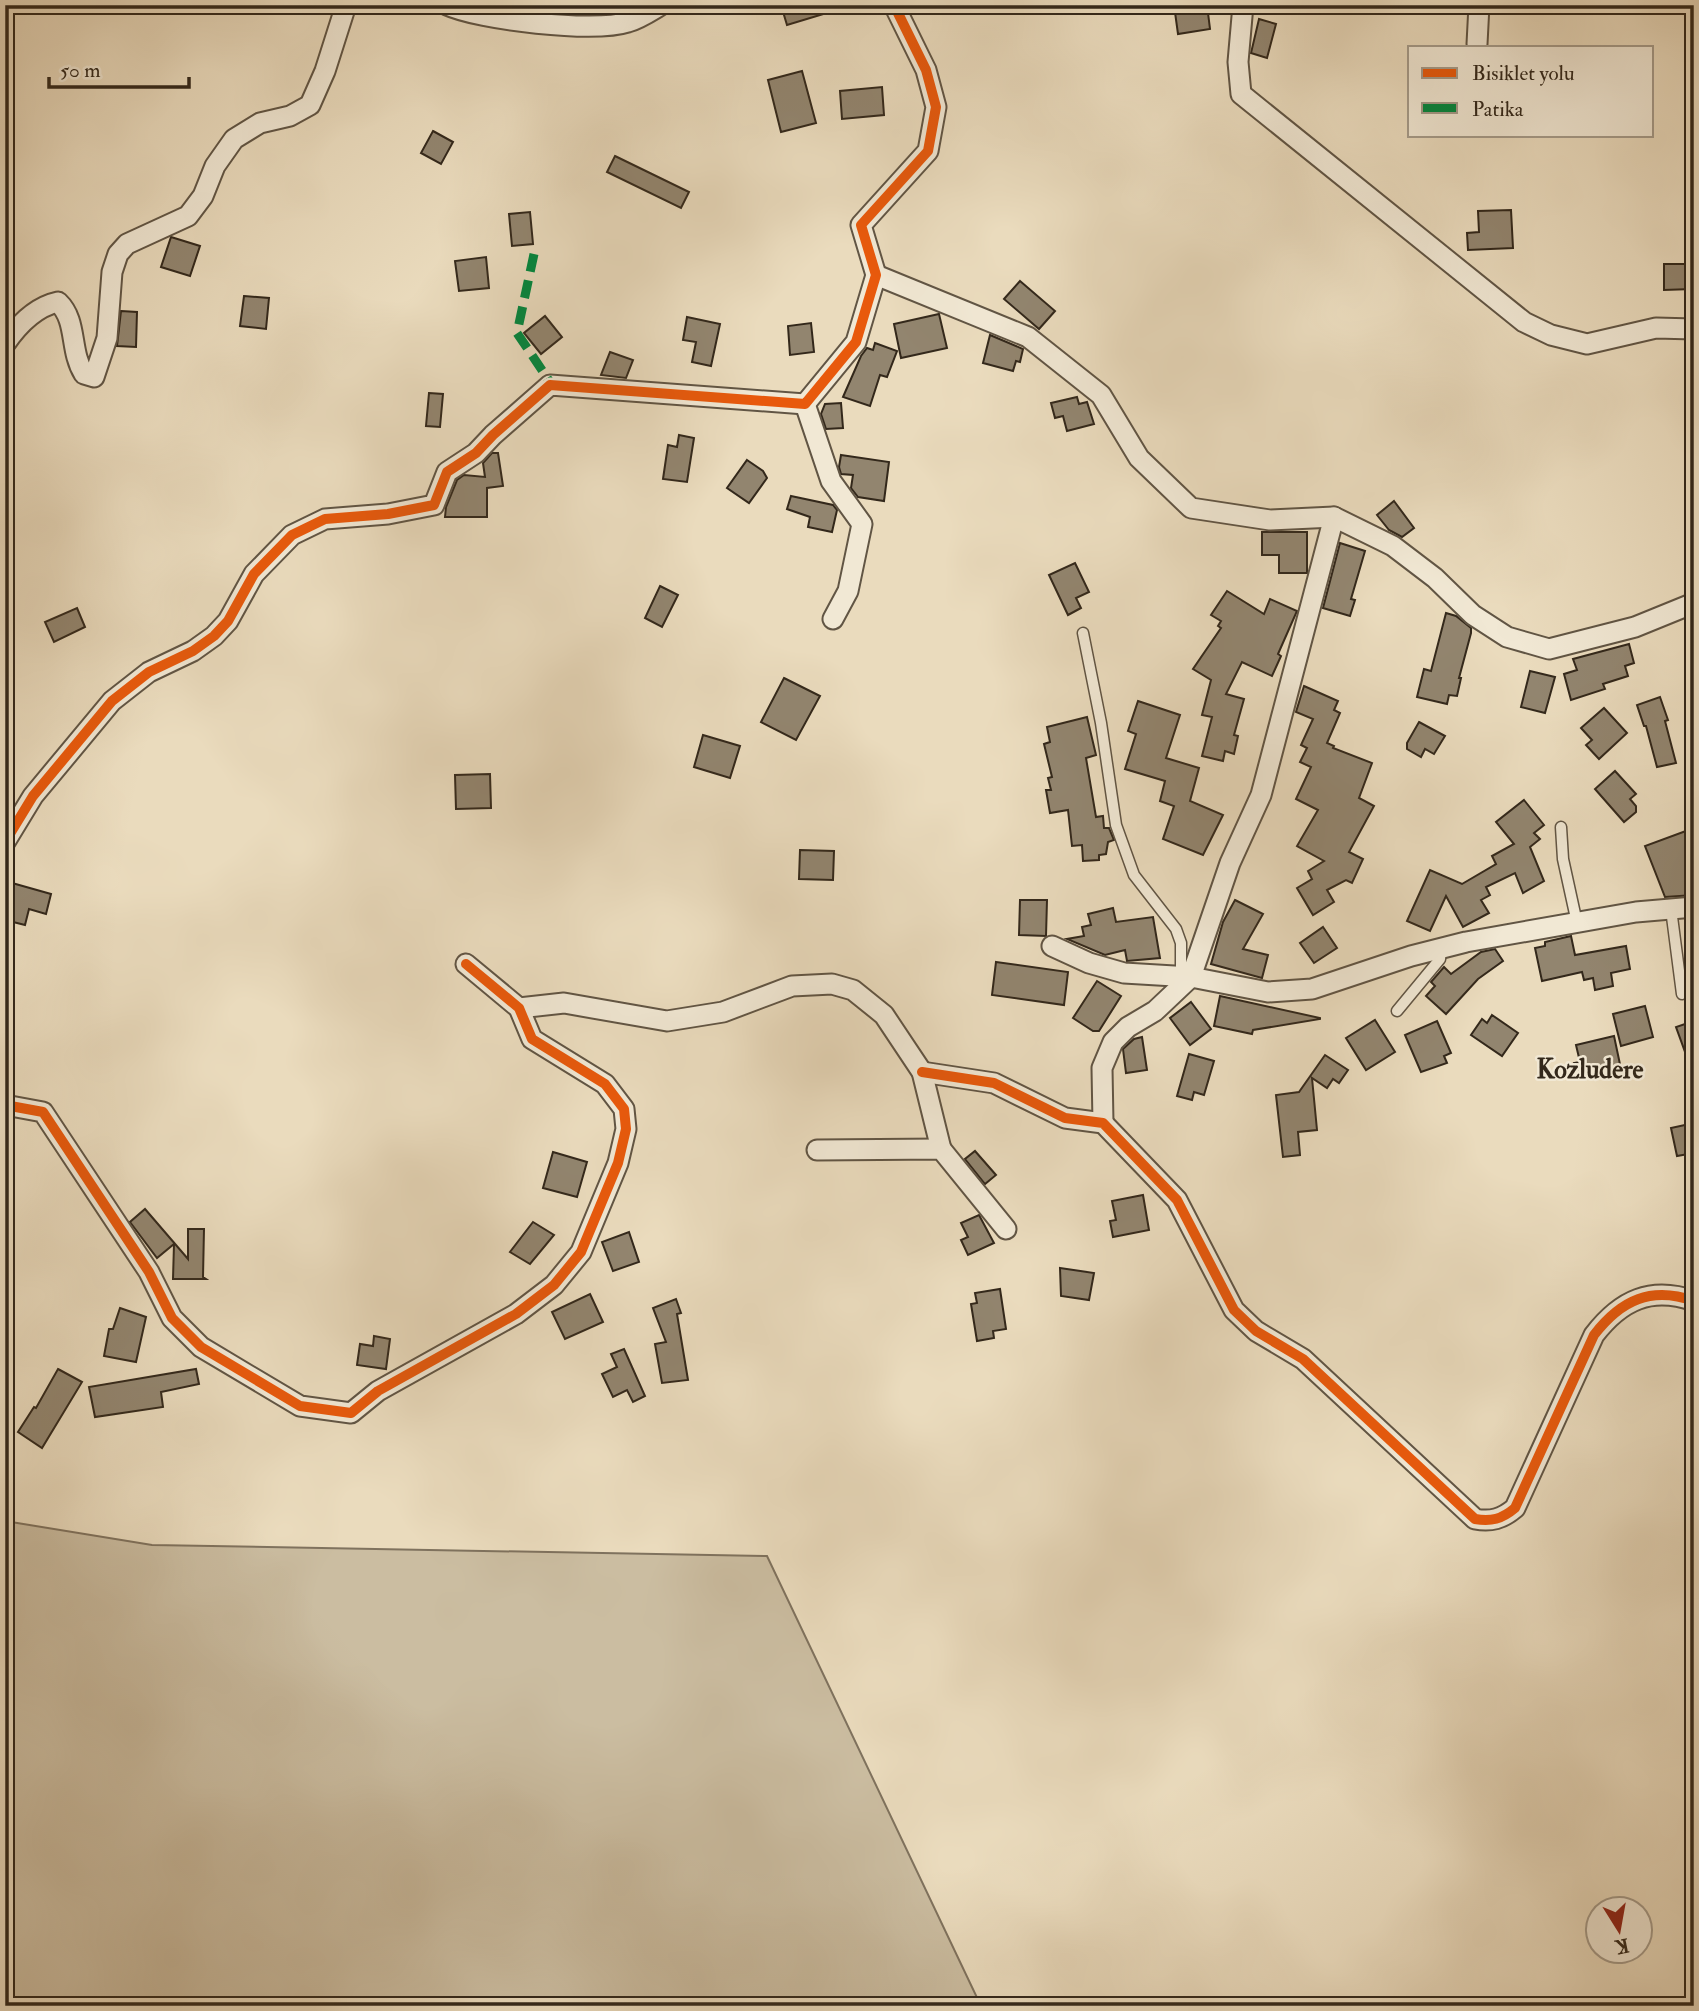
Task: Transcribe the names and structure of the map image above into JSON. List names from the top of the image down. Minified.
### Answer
{"districts":["Kozludere"],"legend":["Bisiklet yolu","Patika"],"scale_bar":"50 m","north":"bottom"}
